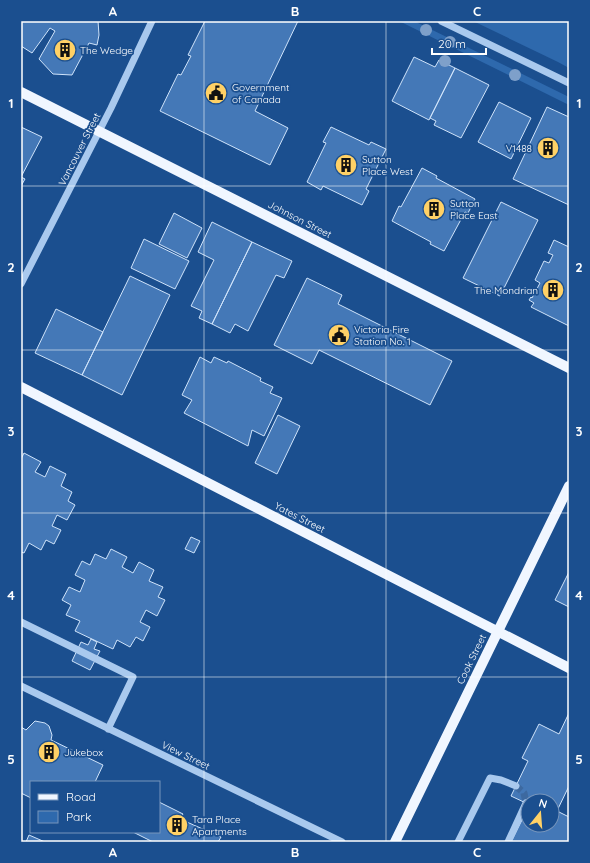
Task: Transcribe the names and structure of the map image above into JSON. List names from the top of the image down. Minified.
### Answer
{"streets":{"main road":["Johnson Street","Yates Street","Cook Street"],"street":["Vancouver Street","View Street"]},"crossings":[["Vancouver Street","Johnson Street"],["Yates Street","Cook Street"]],"places":{"building":["The Wedge","V1488","Sutton Place West","Sutton Place East","The Mondrian","Jukebox","Tara Place Apartments"],"public building":["Government of Canada","Victoria Fire Station No. 1"]},"legend":["Road","Park"],"scale_bar":"20 m","north":"top","grid":{"columns":["A","B","C"],"rows":["1","2","3","4","5"]}}
